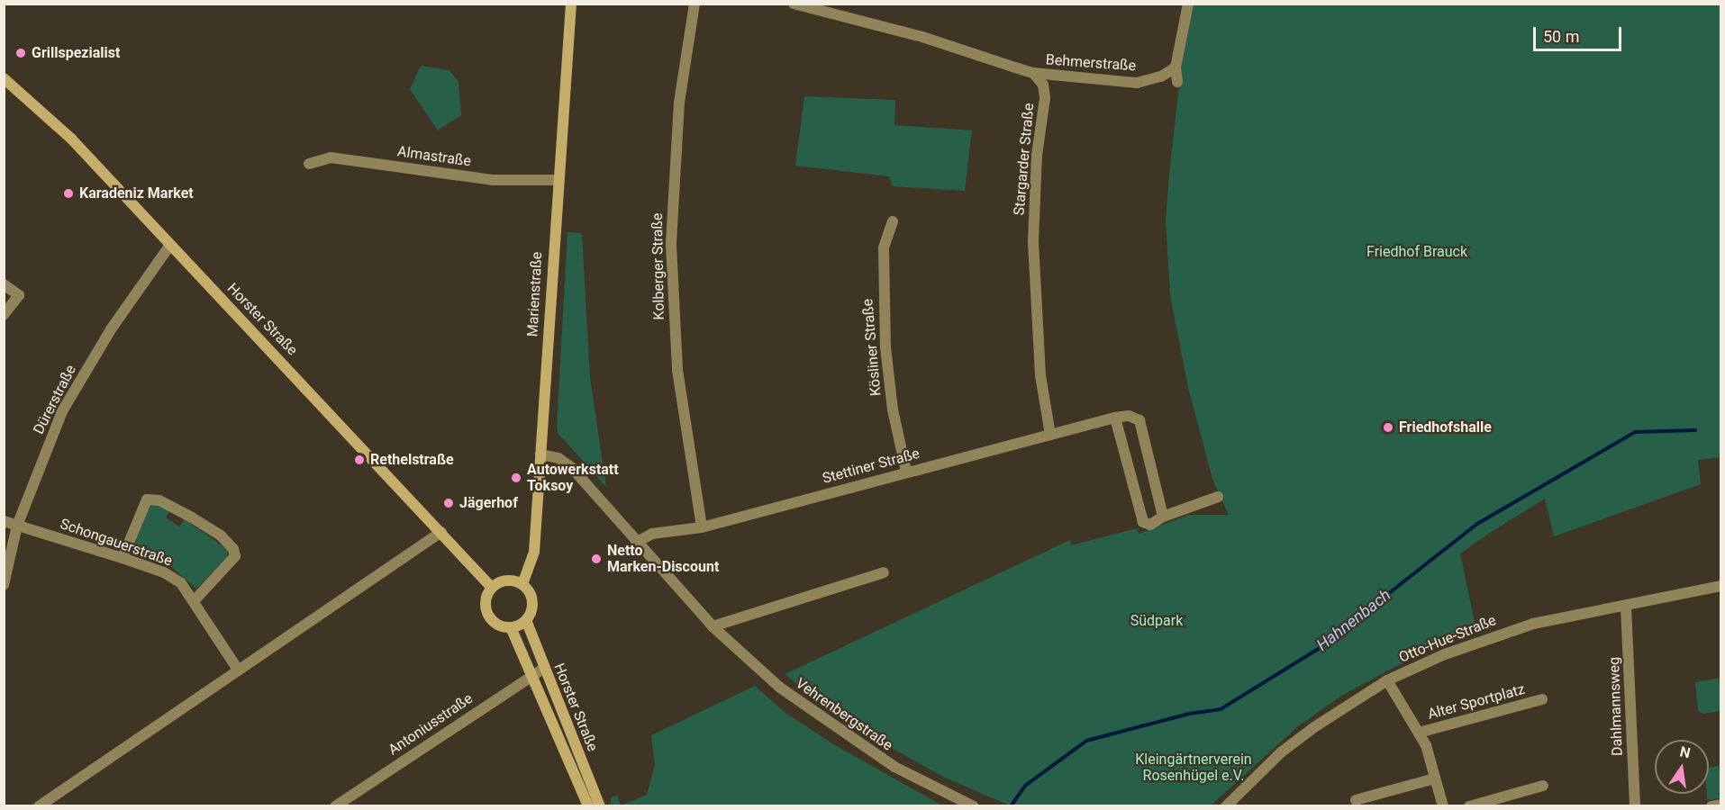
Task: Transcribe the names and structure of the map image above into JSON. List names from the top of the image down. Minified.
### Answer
{"streets":{"main road":["Marienstraße","Horster Straße"],"street":["Behmerstraße","Almastraße","Stargarder Straße","Kolberger Straße","Kösliner Straße","Dürerstraße","Stettiner Straße","Schongauerstraße","Otto-Hue-Straße","Alter Sportplatz","Dahlmannsweg","Vehrenbergstraße","Antoniusstraße"]},"crossings":[["Behmerstraße","Stargarder Straße"],["Almastraße","Marienstraße"],["Stargarder Straße","Stettiner Straße"],["Kolberger Straße","Stettiner Straße"],["Marienstraße","Horster Straße"],["Marienstraße","Vehrenbergstraße"],["Horster Straße","Dürerstraße"],["Horster Straße","Antoniusstraße"],["Kösliner Straße","Stettiner Straße"],["Dürerstraße","Schongauerstraße"],["Stettiner Straße","Vehrenbergstraße"],["Otto-Hue-Straße","Alter Sportplatz"],["Otto-Hue-Straße","Dahlmannsweg"]],"water":["Hahnenbach"],"parks":["Friedhof Brauck","Südpark","Kleingärtnerverein Rosenhügel e.V."],"places":["Grillspezialist","Karadeniz Market","Friedhofshalle","Rethelstraße","Autowerkstatt Toksoy","Jägerhof","Netto Marken-Discount"],"scale_bar":"50 m","north":"top"}
